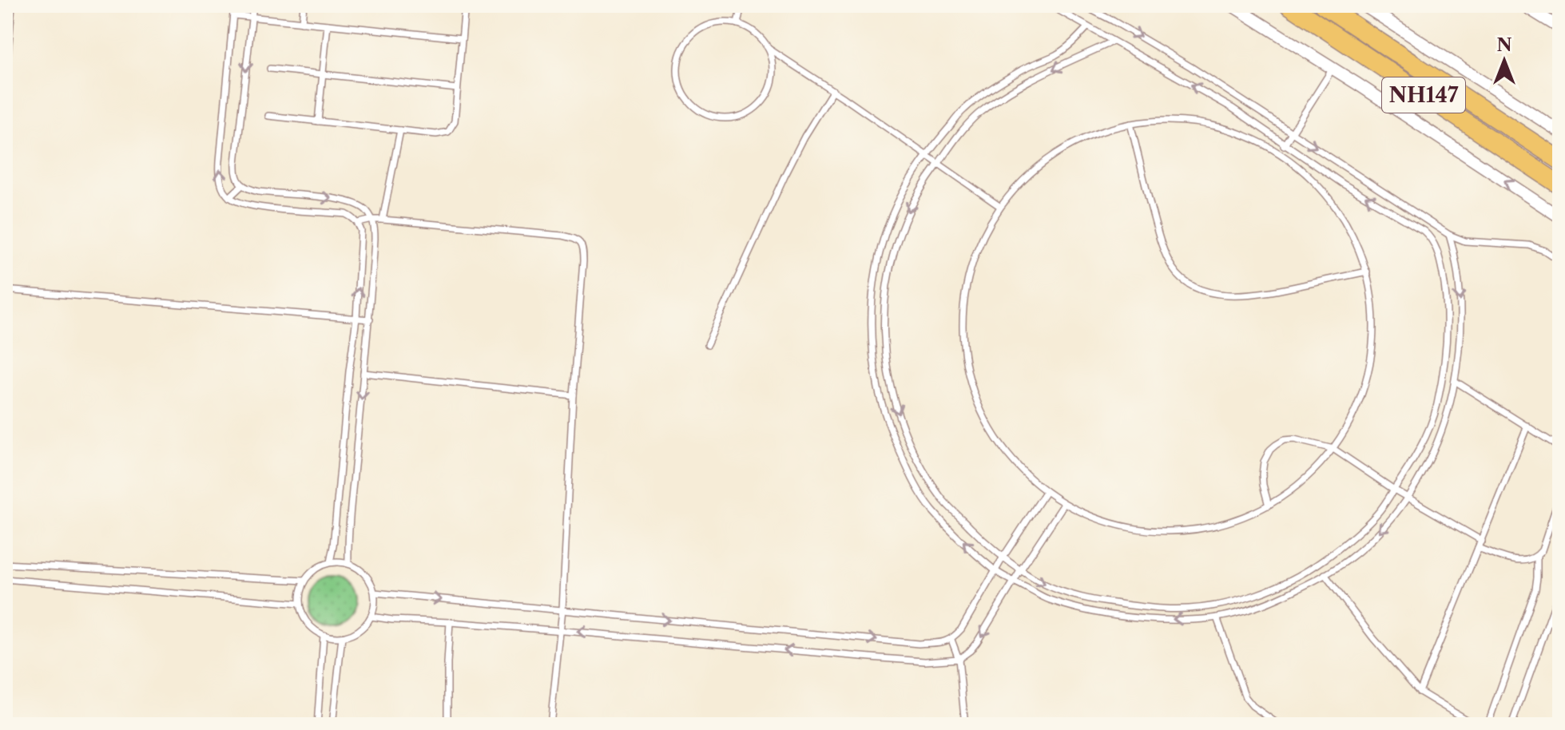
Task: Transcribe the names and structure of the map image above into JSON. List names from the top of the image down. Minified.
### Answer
{"streets":{"highway":["NH147"]},"north":"top"}
